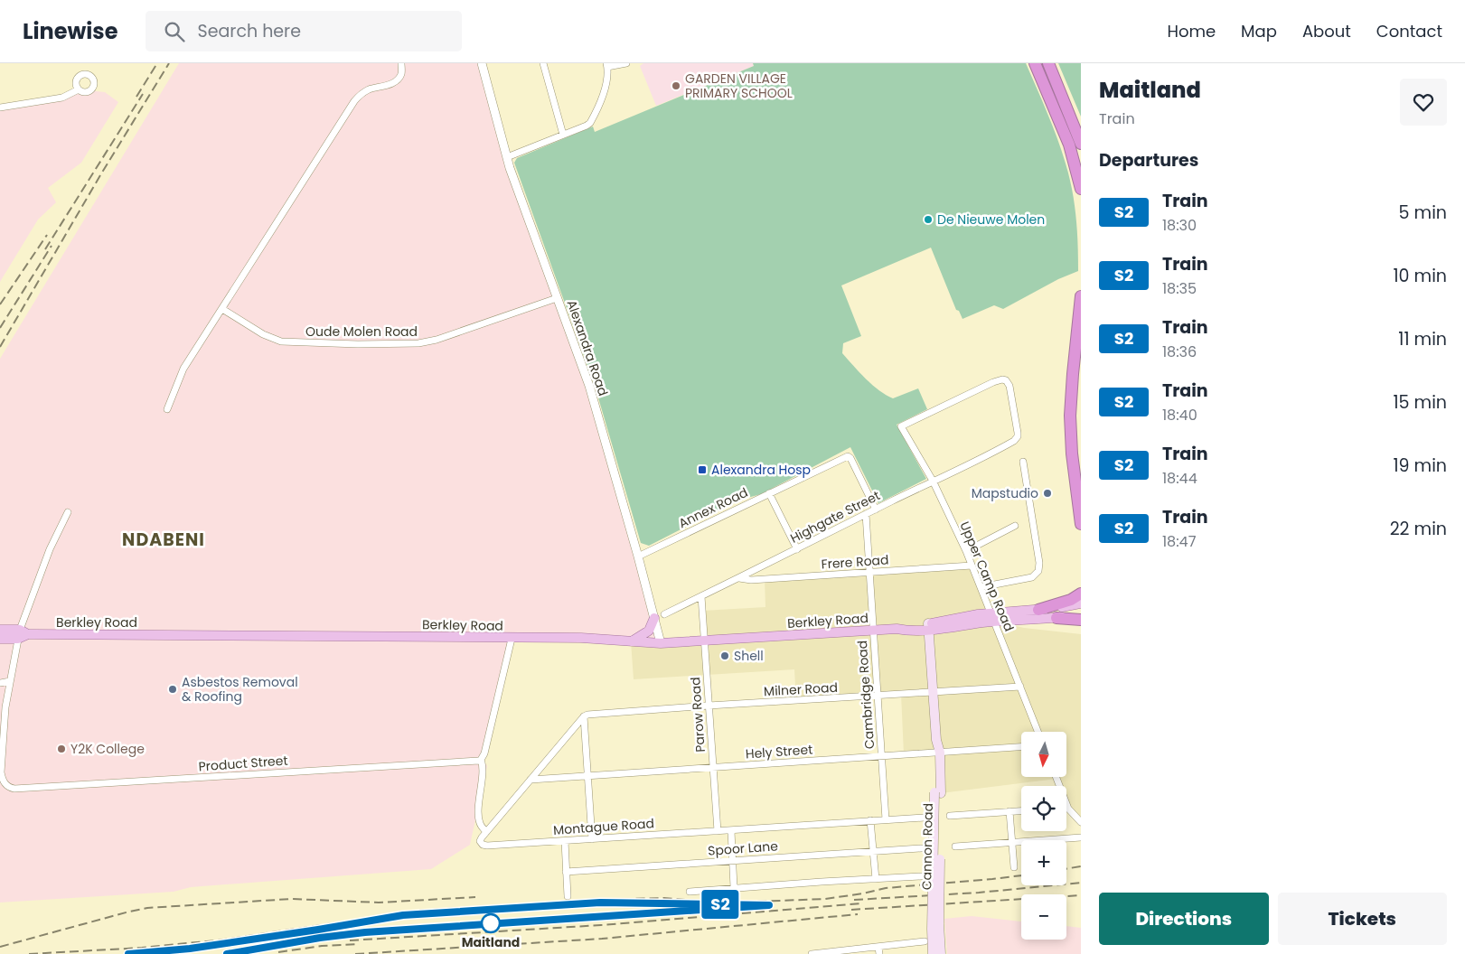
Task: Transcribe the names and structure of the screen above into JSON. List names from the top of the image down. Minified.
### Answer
{"streets":{"main road":["Berkley Road","Cannon Road"],"street":["Oude Molen Road","Alexandra Road","Annex Road","Highgate Street","Frere Road","Upper Camp Road","Milner Road","Cambridge Road","Parow Road","Hely Street","Product Street","Montague Road","Spoor Lane"]},"crossings":[["Oude Molen Road","Alexandra Road"],["Alexandra Road","Annex Road"],["Alexandra Road","Berkley Road"],["Annex Road","Highgate Street"],["Highgate Street","Frere Road"],["Highgate Street","Upper Camp Road"],["Highgate Street","Cambridge Road"],["Highgate Street","Parow Road"],["Frere Road","Upper Camp Road"],["Frere Road","Cambridge Road"],["Upper Camp Road","Berkley Road"],["Upper Camp Road","Milner Road"],["Berkley Road","Cambridge Road"],["Berkley Road","Parow Road"],["Berkley Road","Cannon Road"],["Milner Road","Cambridge Road"],["Milner Road","Parow Road"],["Milner Road","Cannon Road"],["Cambridge Road","Hely Street"],["Cambridge Road","Montague Road"],["Parow Road","Hely Street"],["Parow Road","Montague Road"],["Hely Street","Cannon Road"]],"districts":["NDABENI"],"places":{"other":["GARDEN VILLAGE PRIMARY SCHOOL","De Nieuwe Molen","Mapstudio","Shell","Asbestos Removal & Roofing","Y2K College","Maitland"],"transit":["Alexandra Hosp"]},"north":"bottom","page":{"header":"Linewise","search":"Search here","nav":["Home","Map","About","Contact"],"on_map":"S2","heading":[["Maitland","Train"],"Departures"],"list":[{"mark":"S2","name":"Train","note":"18:30","value":"5 min"},{"mark":"S2","name":"Train","note":"18:35","value":"10 min"},{"mark":"S2","name":"Train","note":"18:36","value":"11 min"},{"mark":"S2","name":"Train","note":"18:40","value":"15 min"},{"mark":"S2","name":"Train","note":"18:44","value":"19 min"},{"mark":"S2","name":"Train","note":"18:47","value":"22 min"}],"map_buttons":["+","−"],"buttons":["Directions","Tickets"]}}
